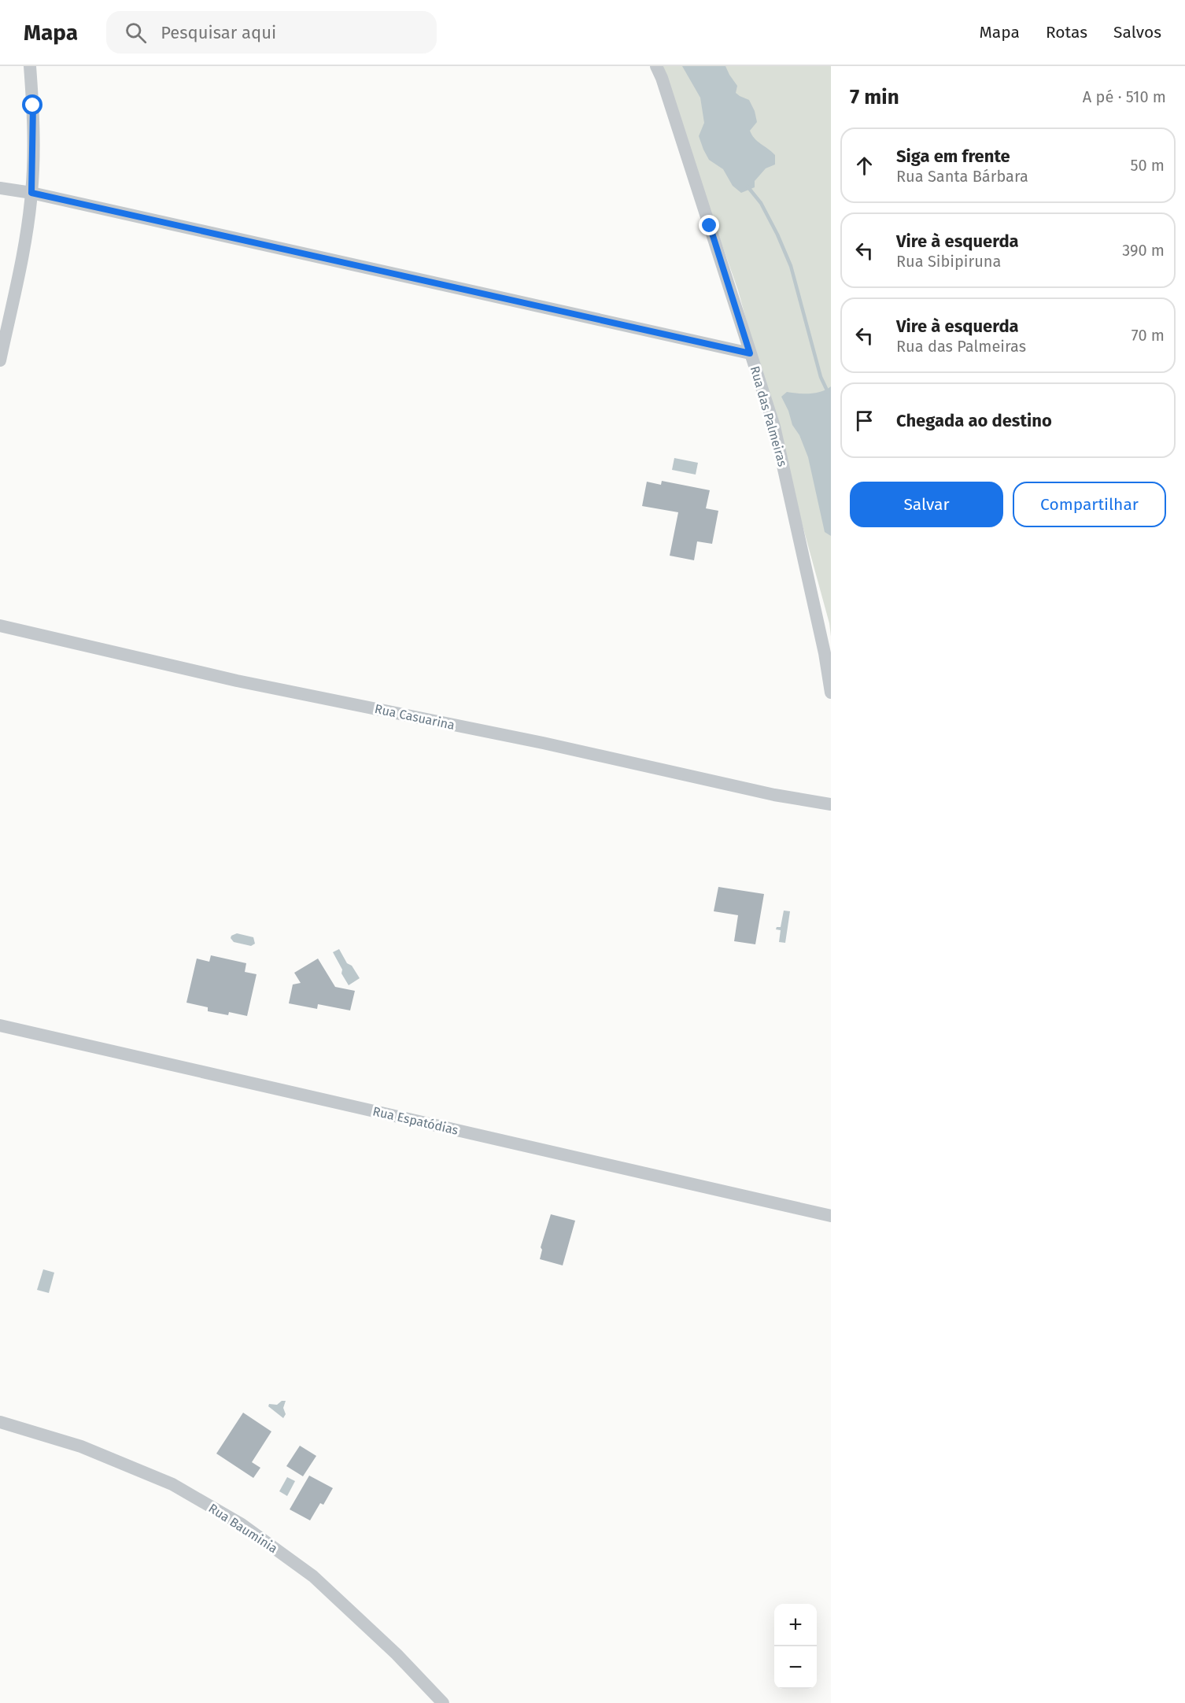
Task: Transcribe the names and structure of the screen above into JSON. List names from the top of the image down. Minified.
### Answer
{"streets":{"street":["Rua das Palmeiras","Rua Casuarina","Rua Espatódias","Rua Bauminia"]},"page":{"header":"Mapa","search":"Pesquisar aqui","nav":["Mapa","Rotas","Salvos"],"heading":["7 min","A pé · 510 m"],"list":[["Siga em frente","Rua Santa Bárbara","50 m"],["Vire à esquerda","Rua Sibipiruna","390 m"],["Vire à esquerda","Rua das Palmeiras","70 m"],"Chegada ao destino"],"buttons":["Salvar","Compartilhar"],"map_buttons":["+","−"]}}
